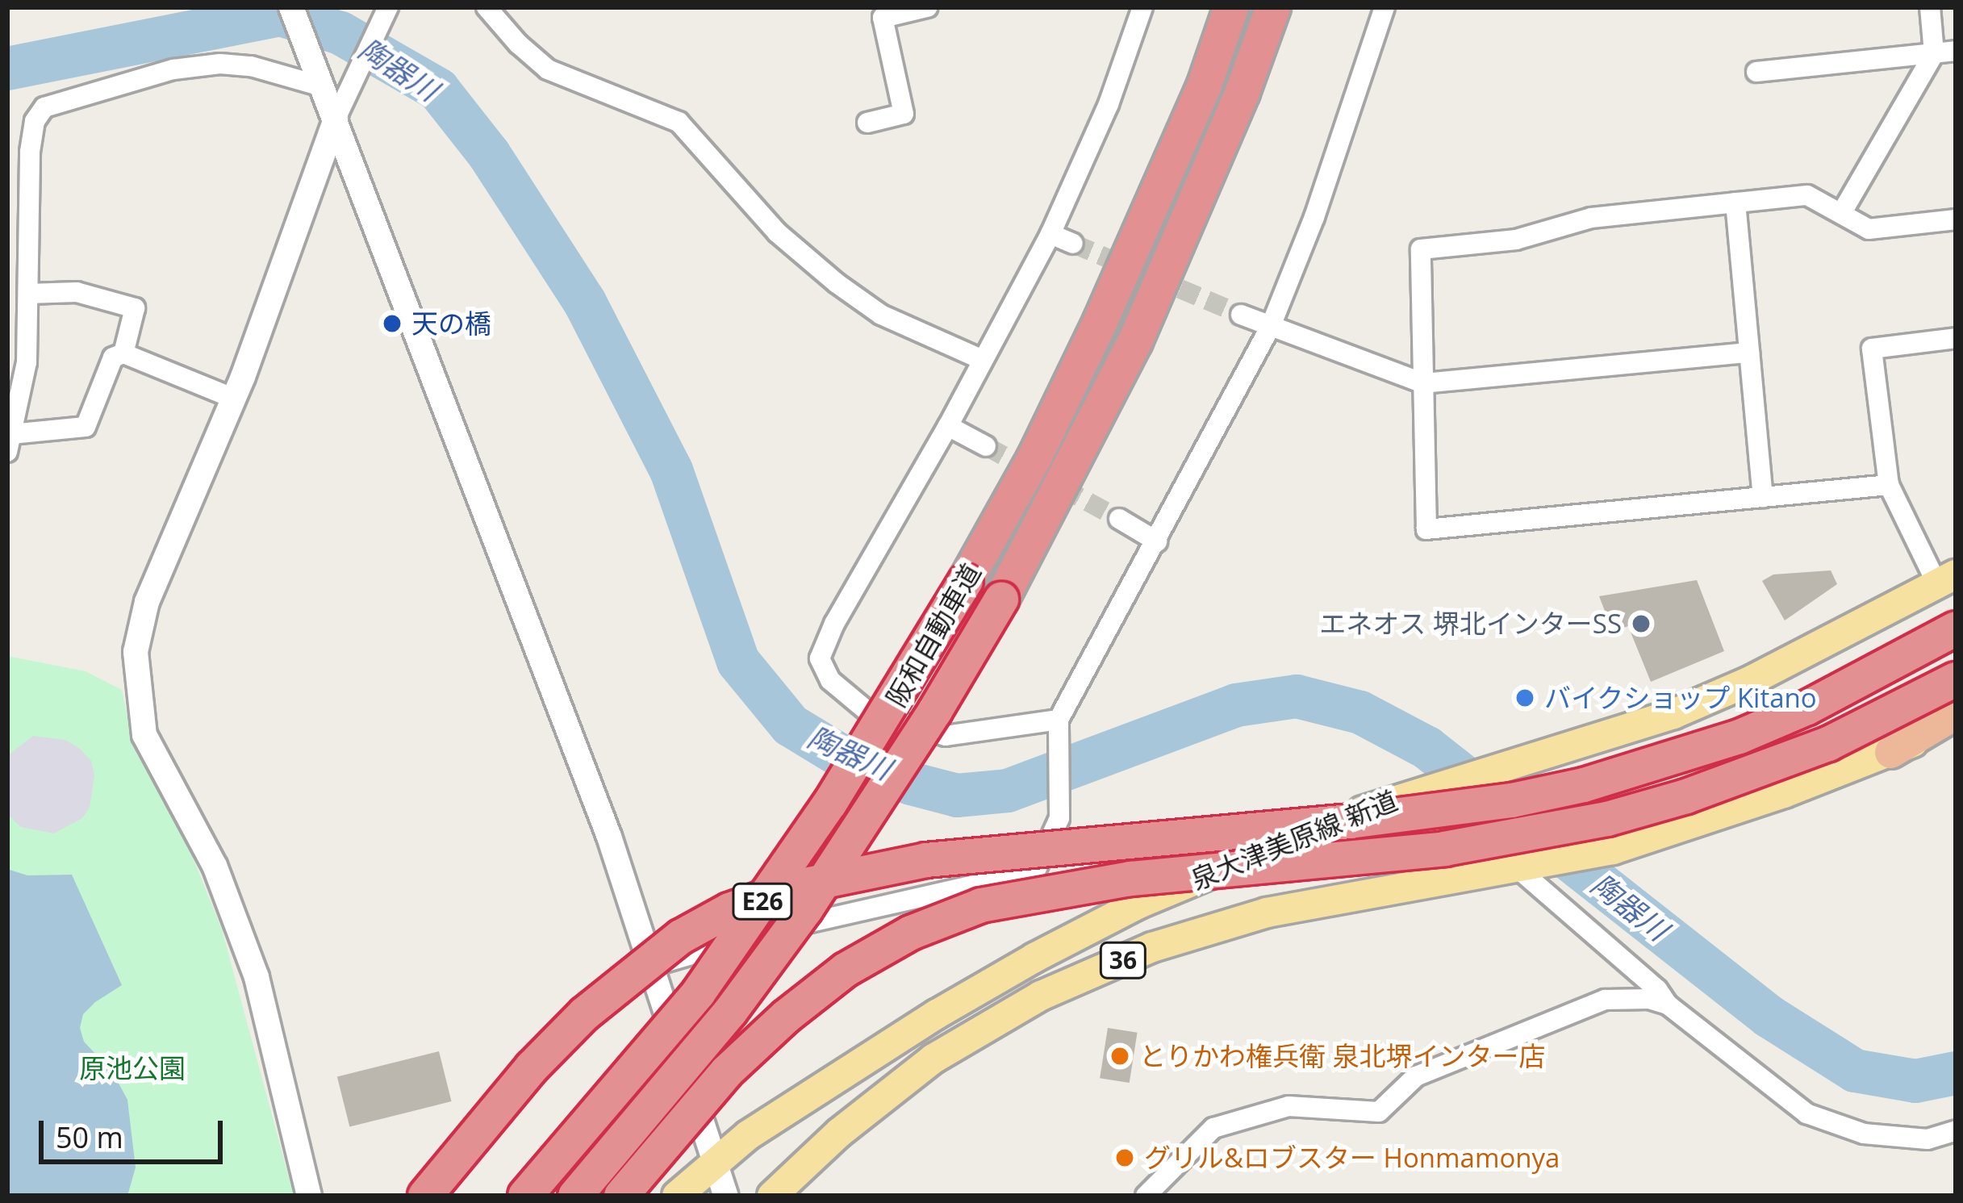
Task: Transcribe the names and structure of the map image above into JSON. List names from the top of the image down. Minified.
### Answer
{"streets":{"highway":["阪和自動車道","E26"],"main road":["泉大津美原線 新道","36"]},"water":["陶器川"],"parks":["原池公園"],"places":["天の橋","エネオス 堺北インターSS","バイクショップ Kitano","とりかわ権兵衛 泉北堺インター店","グリル&ロブスター Honmamonya"],"scale_bar":"50 m"}
